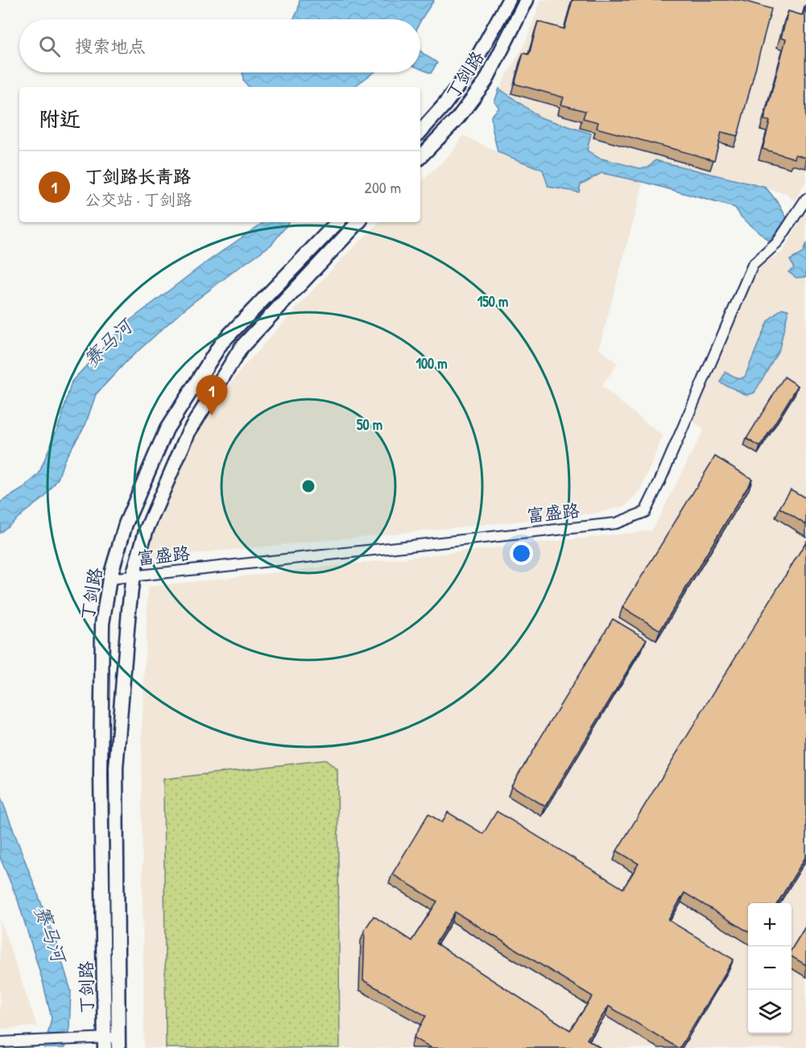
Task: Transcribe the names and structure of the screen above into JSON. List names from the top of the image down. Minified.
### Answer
{"streets":{"main road":["丁剑路"],"street":["富盛路"]},"crossings":[["丁剑路","富盛路"]],"water":["赛马河"],"page":{"search":"搜索地点","heading":"附近","list":[{"mark":"1","name":"丁剑路长青路","note":"公交站 · 丁剑路","value":"200 m"}],"pins":"1","map_buttons":["+","−"]},"rings":["150 m","100 m","50 m"]}
